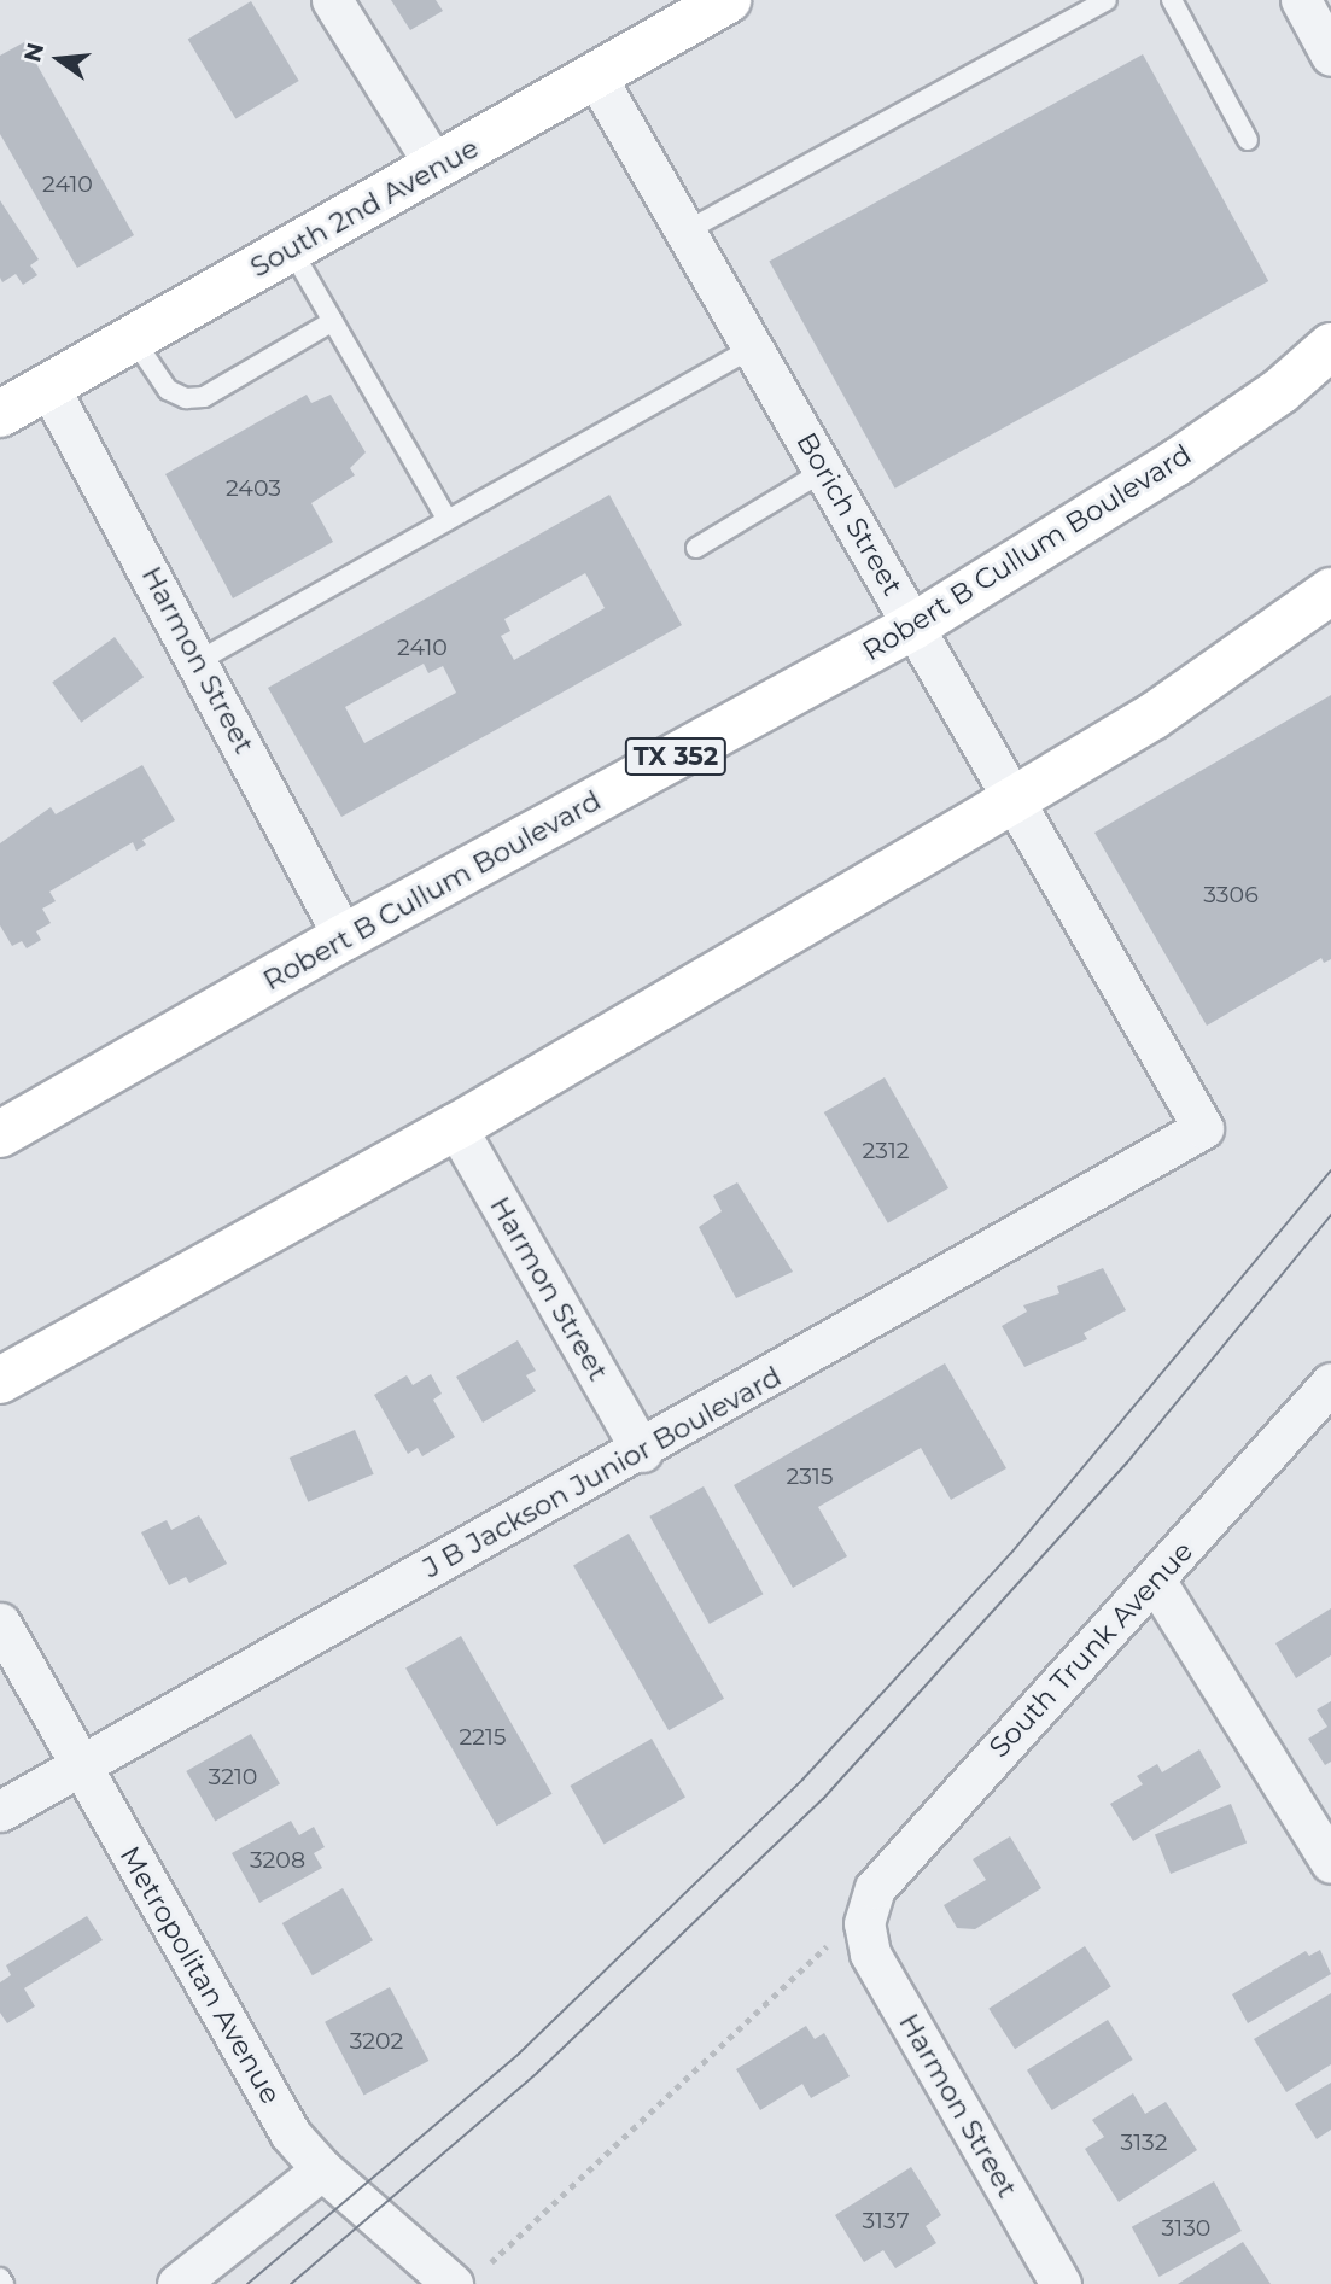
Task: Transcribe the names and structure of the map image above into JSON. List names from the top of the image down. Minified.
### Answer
{"streets":{"main road":["South 2nd Avenue","Robert B Cullum Boulevard","TX 352"],"street":["Borich Street","Harmon Street","J B Jackson Junior Boulevard","South Trunk Avenue","Metropolitan Avenue"]},"crossings":[["South 2nd Avenue","Borich Street"],["South 2nd Avenue","Harmon Street"],["Borich Street","Robert B Cullum Boulevard"],["Borich Street","J B Jackson Junior Boulevard"],["Robert B Cullum Boulevard","Harmon Street"],["Harmon Street","J B Jackson Junior Boulevard"],["Harmon Street","South Trunk Avenue"],["J B Jackson Junior Boulevard","Metropolitan Avenue"]],"house_numbers":["2410","2403","2410","3306","2312","2315","2215","3210","3208","3202","3132","3137","3130"],"north":"left"}
